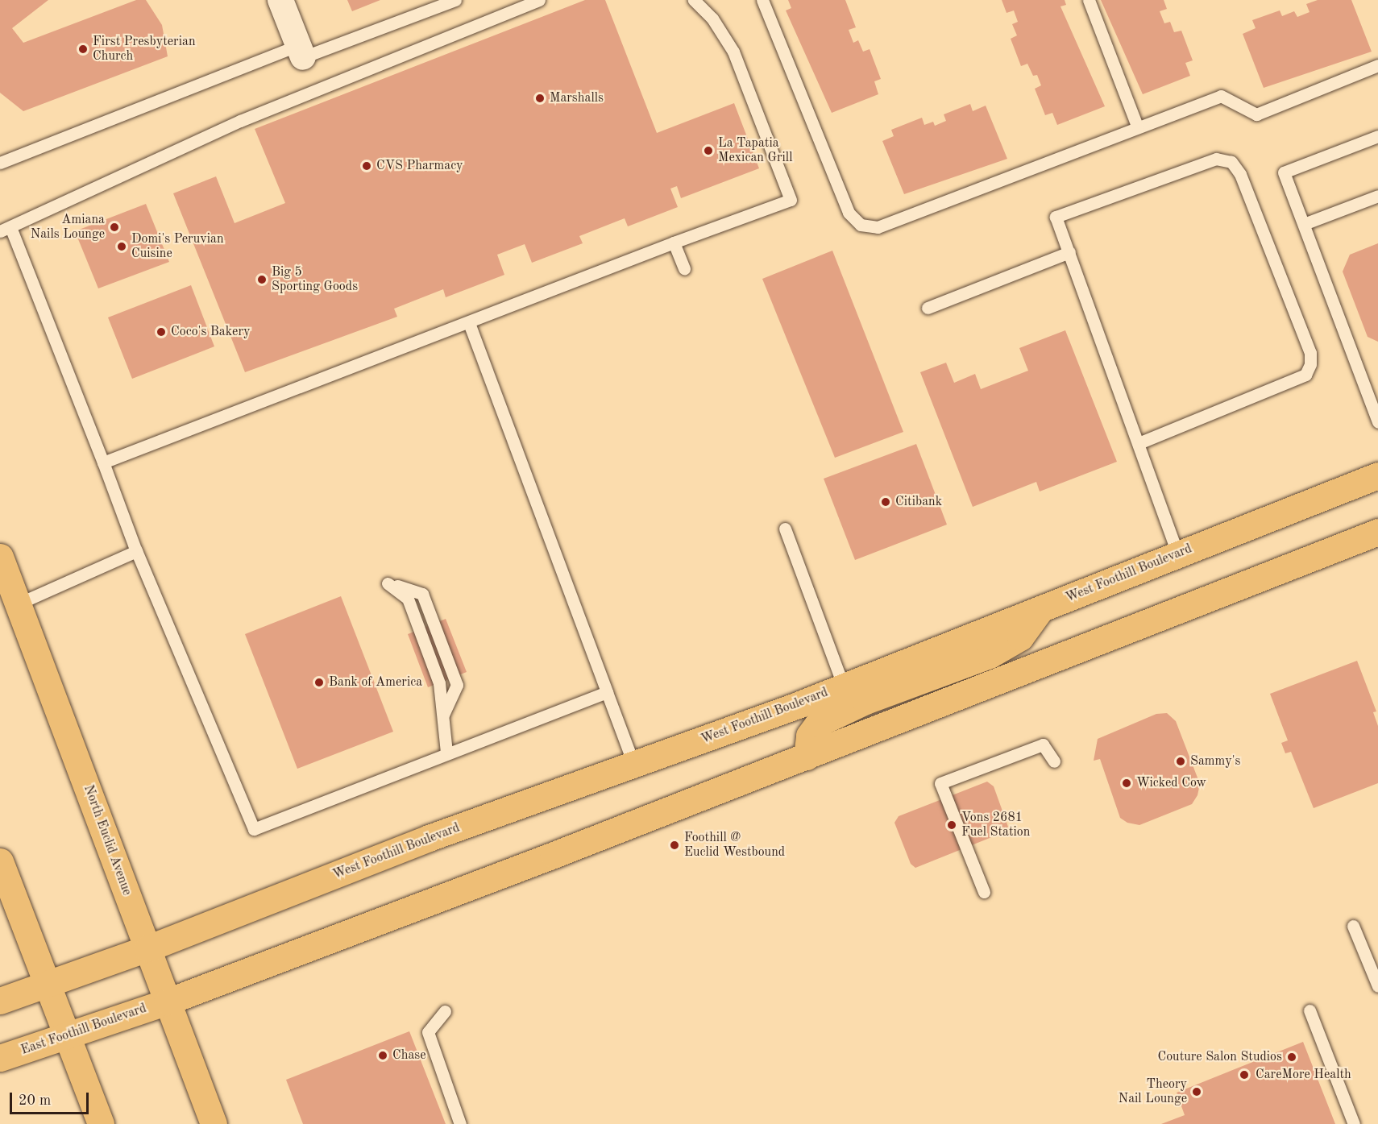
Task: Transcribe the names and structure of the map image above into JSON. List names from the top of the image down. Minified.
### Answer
{"streets":{"main road":["West Foothill Boulevard","North Euclid Avenue","East Foothill Boulevard"]},"crossings":[["West Foothill Boulevard","North Euclid Avenue"],["North Euclid Avenue","East Foothill Boulevard"]],"places":["First Presbyterian Church","Marshalls","La Tapatia Mexican Grill","CVS Pharmacy","Amiana Nails Lounge","Domi's Peruvian Cuisine","Big 5 Sporting Goods","Coco's Bakery","Citibank","Bank of America","Sammy's","Wicked Cow","Vons 2681 Fuel Station","Foothill @ Euclid Westbound","Chase","Couture Salon Studios","CareMore Health","Theory Nail Lounge"],"scale_bar":"20 m"}
